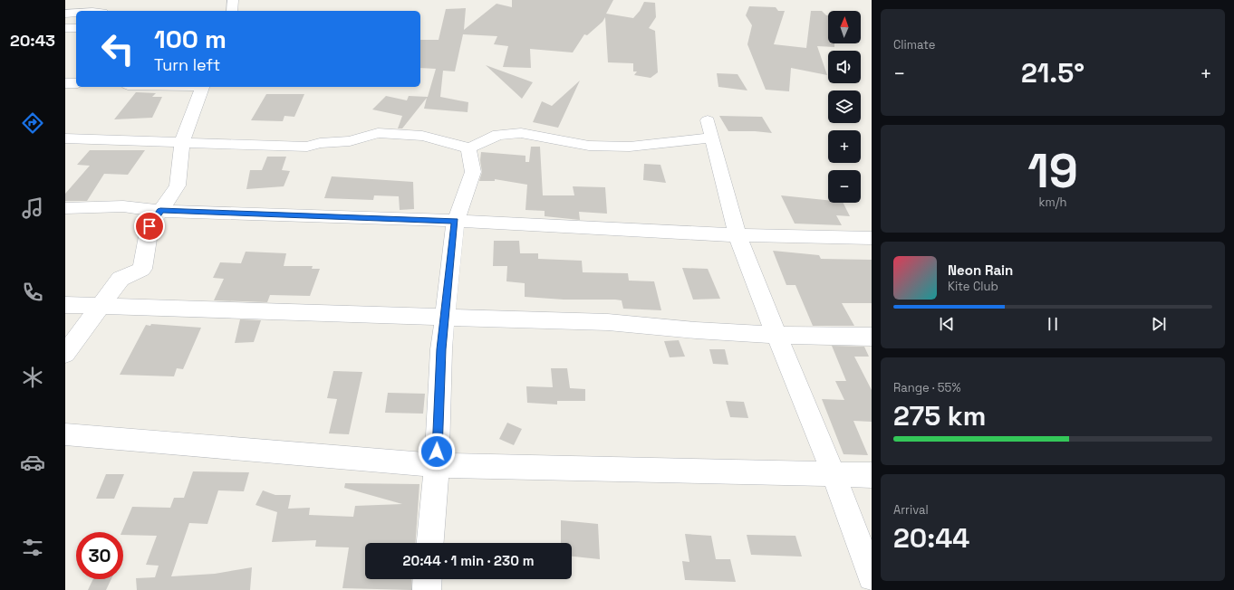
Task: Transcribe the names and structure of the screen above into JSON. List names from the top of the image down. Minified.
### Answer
{"north":"top","page":{"tabs":"20:43","tile":["Climate",["19","km/h"],["Range · 55%","275 km"],["Arrival","20:44"]],"map_buttons":["+","−"],"turn":["100 m","Turn left"],"heat":["−","21.5°","+"],"song":["Neon Rain","Kite Club"],"limit":"30","trip":"20:44 · 1 min · 230 m"}}
